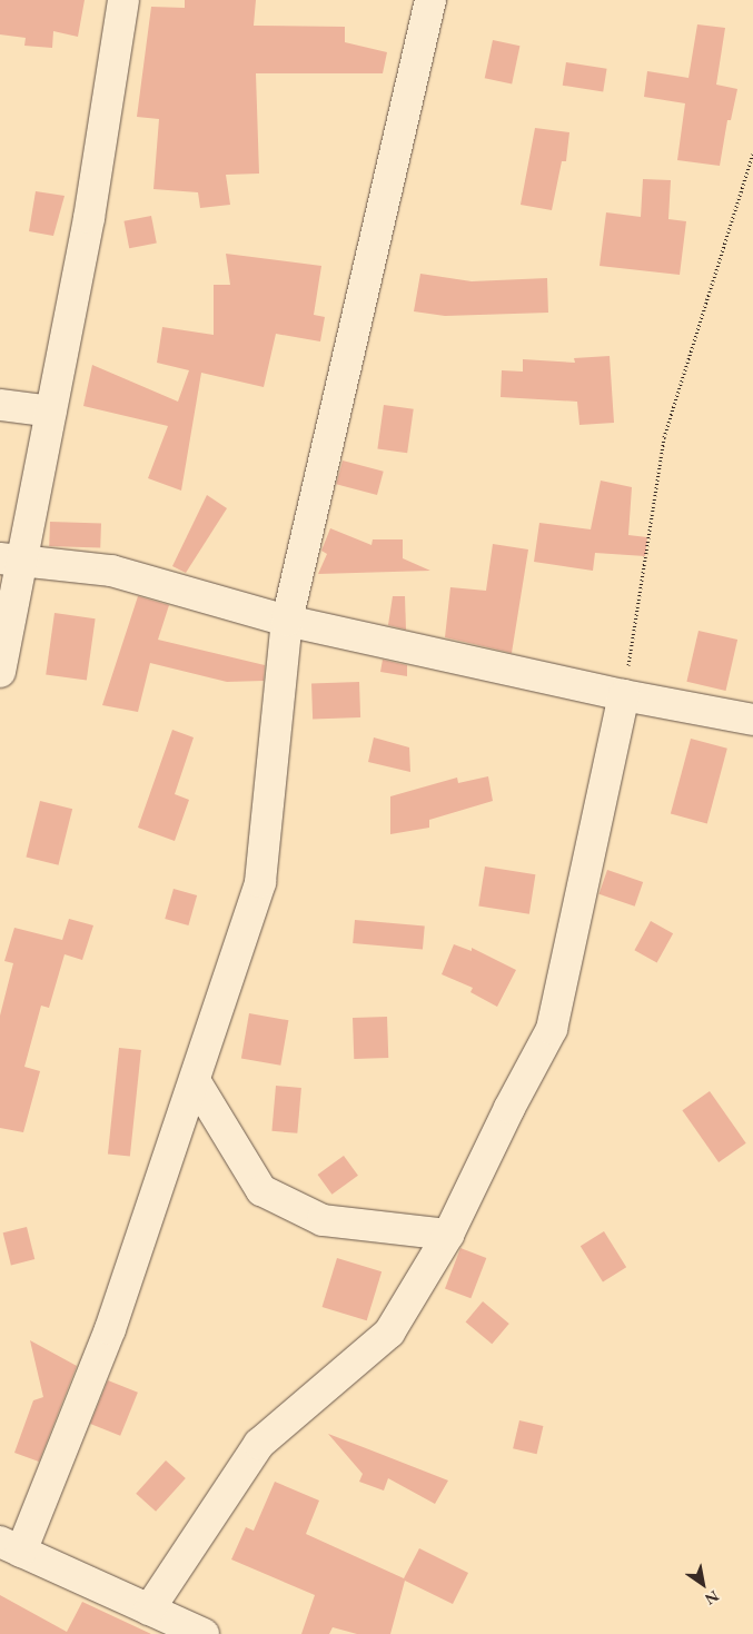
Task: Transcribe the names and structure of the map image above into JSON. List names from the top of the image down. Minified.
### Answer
{"north":"bottom right"}
